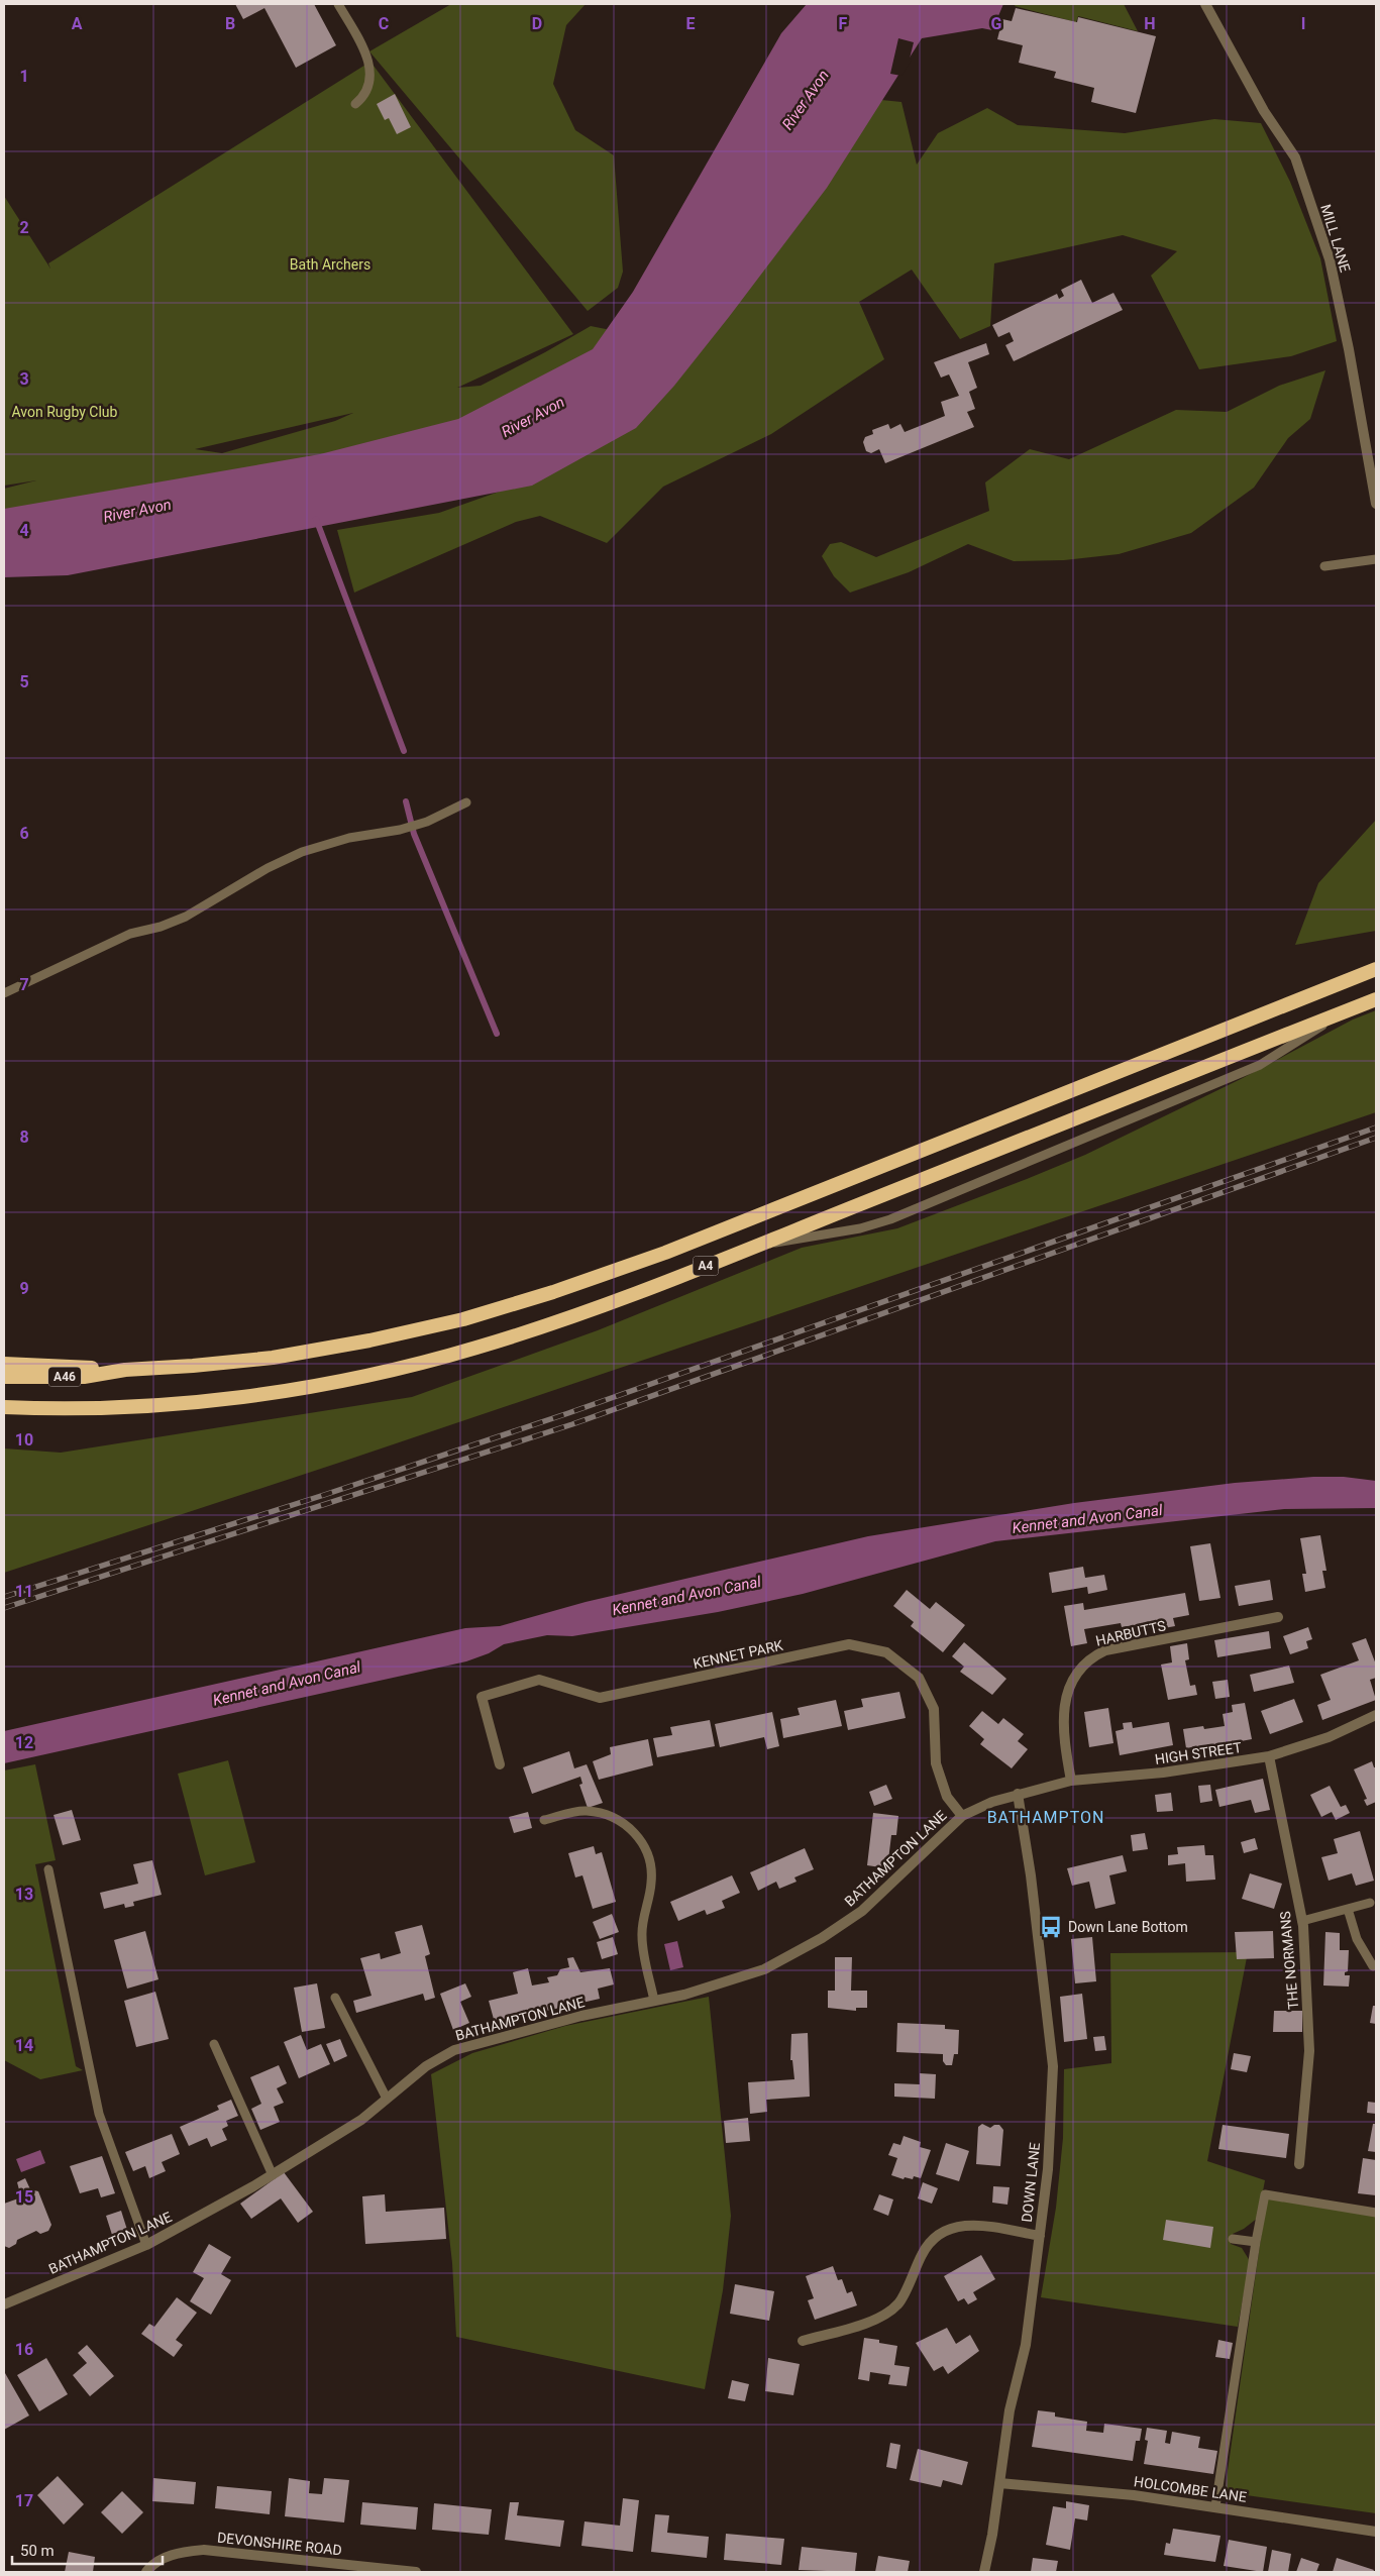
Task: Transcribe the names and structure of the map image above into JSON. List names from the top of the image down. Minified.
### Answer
{"streets":{"highway":["A4","A46"],"street":["MILL LANE","HARBUTTS","KENNET PARK","HIGH STREET","BATHAMPTON LANE","THE NORMANS","DOWN LANE","HOLCOMBE LANE","DEVONSHIRE ROAD"]},"crossings":[["A4","A46"],["HARBUTTS","HIGH STREET"],["KENNET PARK","BATHAMPTON LANE"],["HIGH STREET","BATHAMPTON LANE"],["HIGH STREET","THE NORMANS"],["HIGH STREET","DOWN LANE"],["BATHAMPTON LANE","DOWN LANE"],["DOWN LANE","HOLCOMBE LANE"]],"districts":["BATHAMPTON"],"water":["River Avon","Kennet and Avon Canal"],"parks":["Bath Archers","Avon Rugby Club"],"places":{"bus stop":["Down Lane Bottom"]},"scale_bar":"50 m","grid":{"columns":["A","B","C","D","E","F","G","H","I"],"rows":["1","2","3","4","5","6","7","8","9","10","11","12","13","14","15","16","17"]}}
